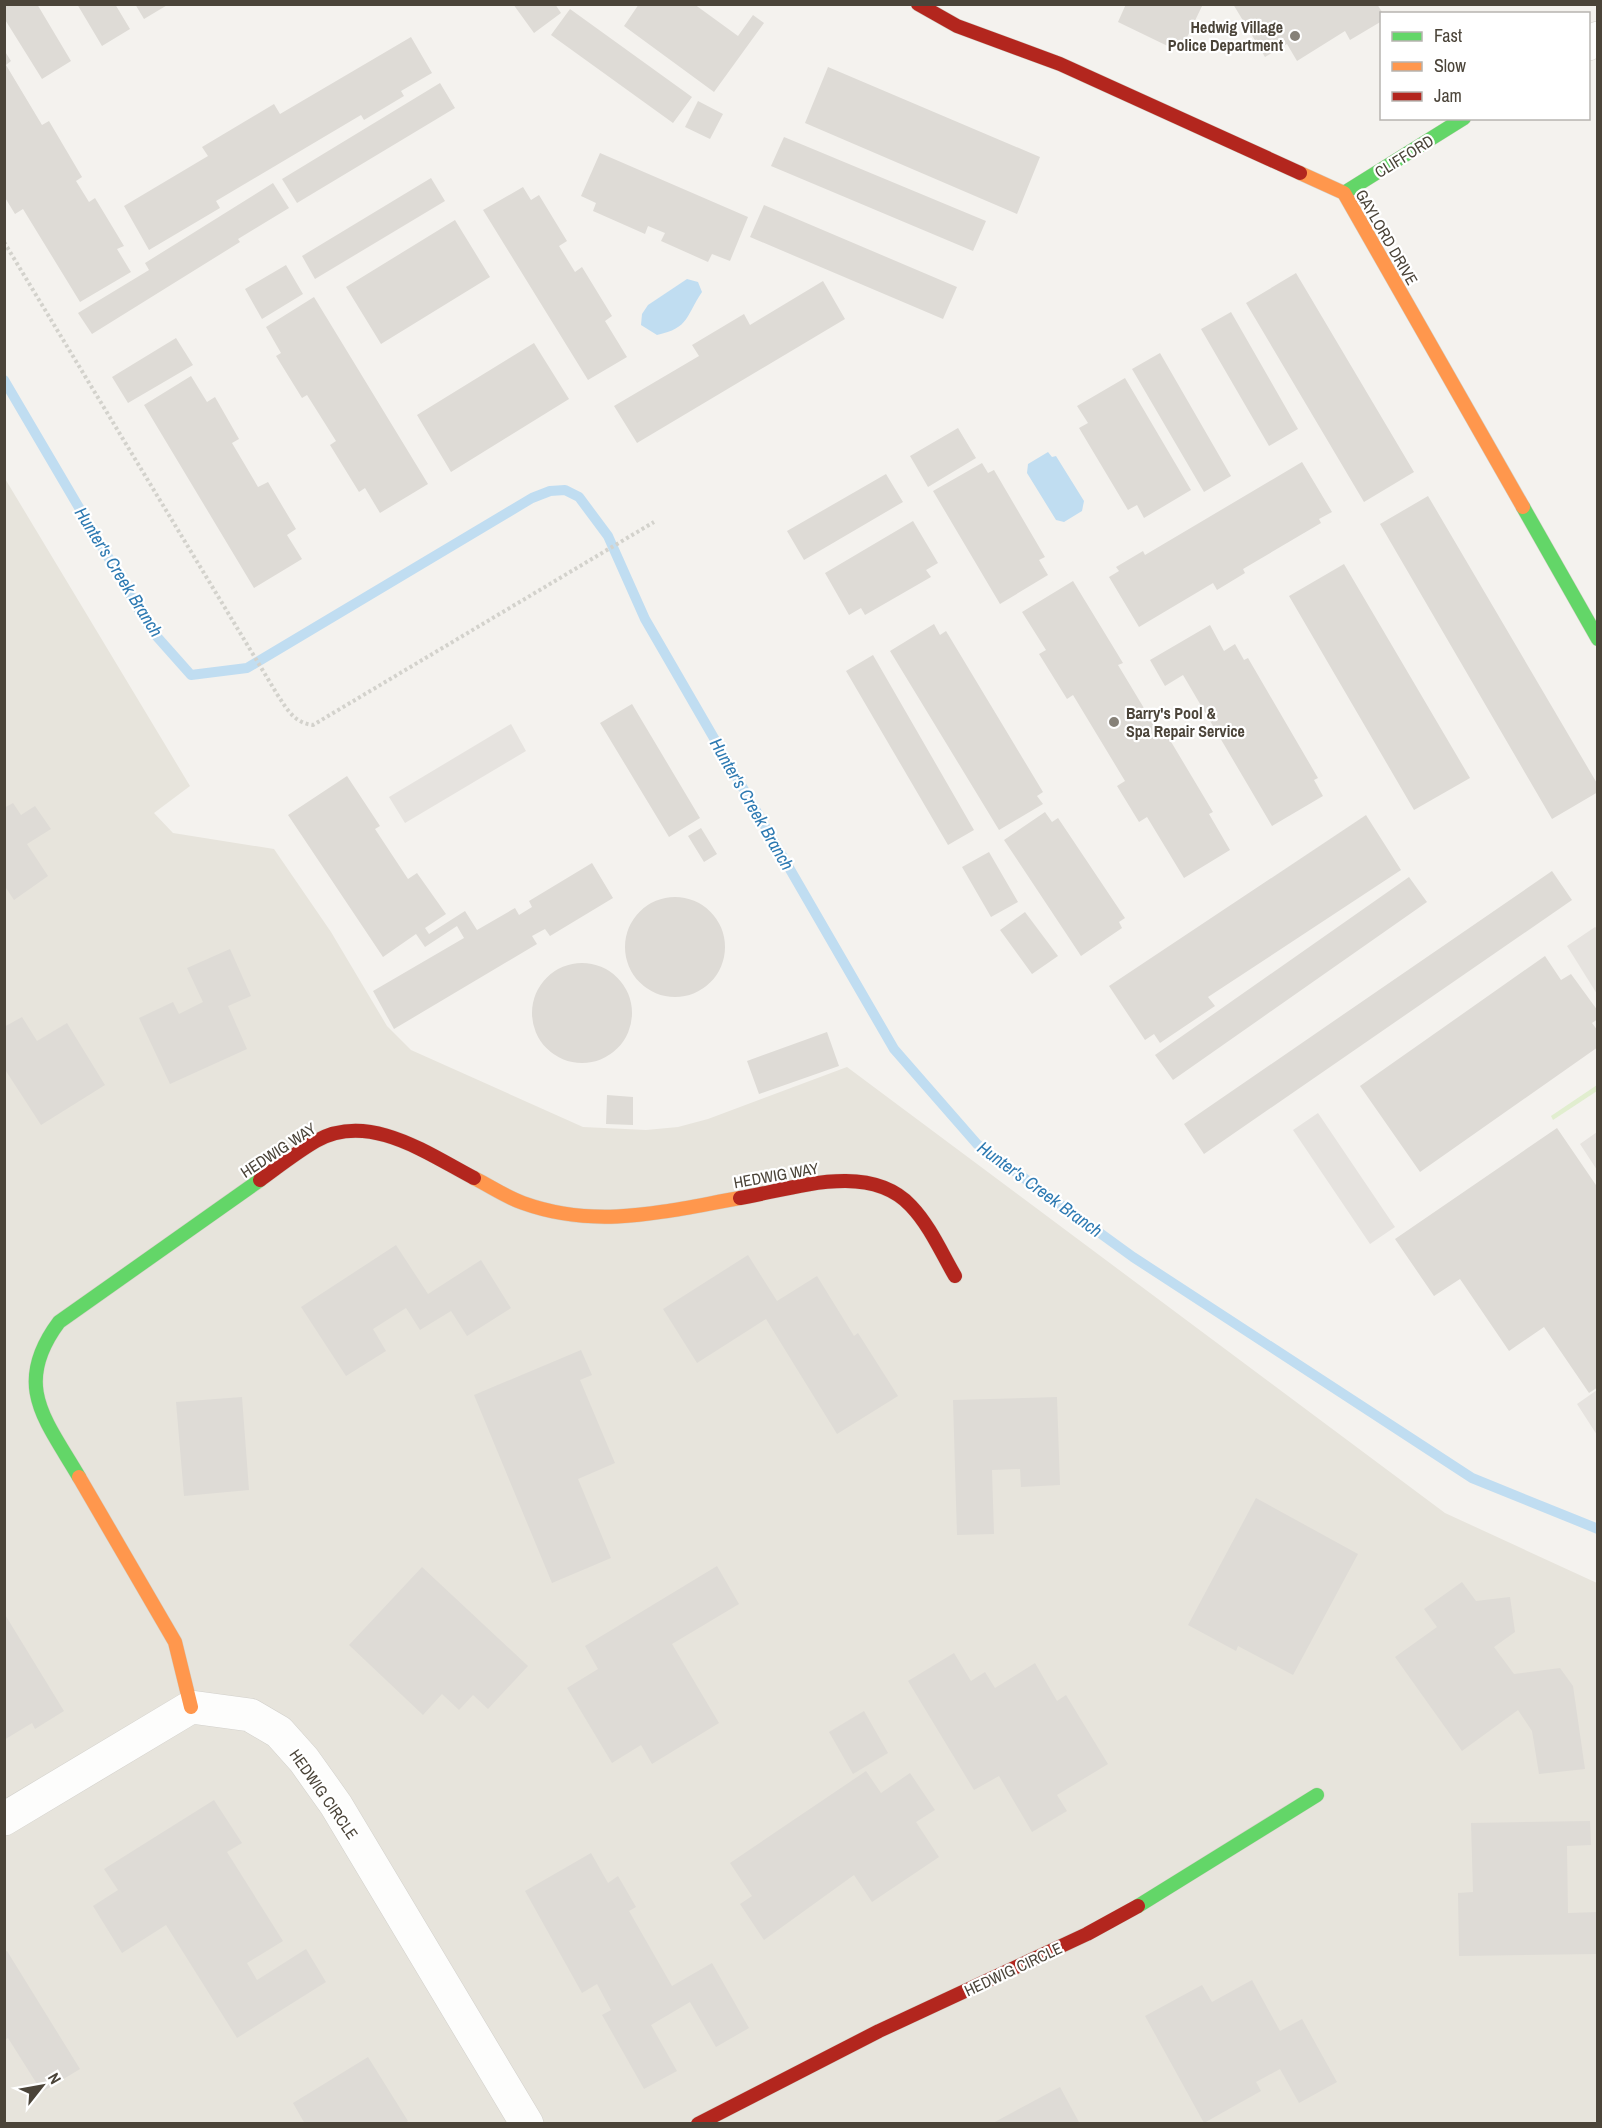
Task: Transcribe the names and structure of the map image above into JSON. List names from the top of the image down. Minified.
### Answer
{"streets":{"street":["CLIFFORD","GAYLORD DRIVE","HEDWIG WAY","HEDWIG CIRCLE"]},"crossings":[["CLIFFORD","GAYLORD DRIVE"],["HEDWIG WAY","HEDWIG CIRCLE"]],"water":["Hunter's Creek Branch"],"places":["Hedwig Village Police Department","Barry's Pool & Spa Repair Service"],"legend":["Fast","Slow","Jam"],"north":"top right"}
